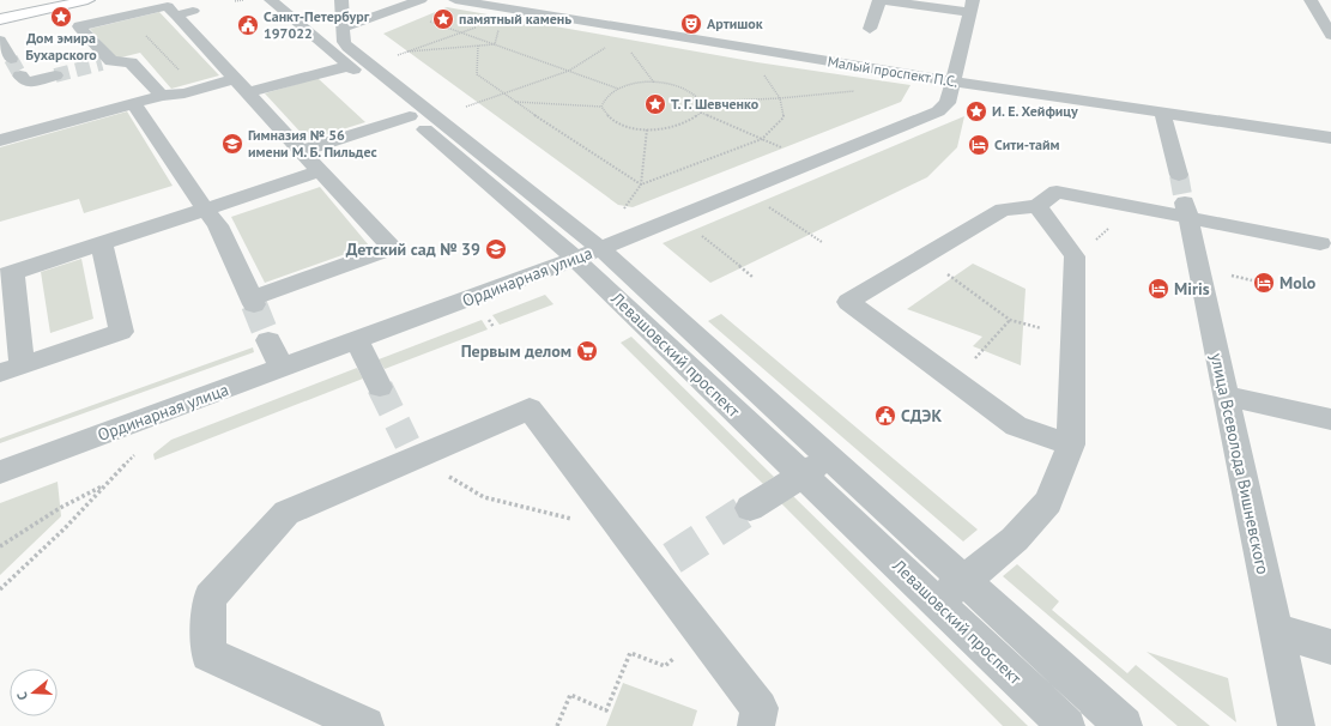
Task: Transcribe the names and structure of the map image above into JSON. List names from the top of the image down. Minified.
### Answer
{"streets":{"street":["Малый проспект П.С.","Ординарная улица","Левашовский проспект","улица Всеволода Вишневского"]},"crossings":[["Малый проспект П.С.","Ординарная улица"],["Малый проспект П.С.","улица Всеволода Вишневского"],["Ординарная улица","Левашовский проспект"]],"places":{"place":["Дом эмира Бухарского","памятный камень","Т. Г. Шевченко","И. Е. Хейфицу"],"theatre":["Артишок"],"public building":["Санкт-Петербург 197022","СДЭК"],"school or university":["Гимназия № 56 имени М. Б. Пильдес","Детский сад № 39"],"hotel":["Сити-тайм","Molo","Miris"],"supermarket":["Первым делом"]},"north":"left"}
